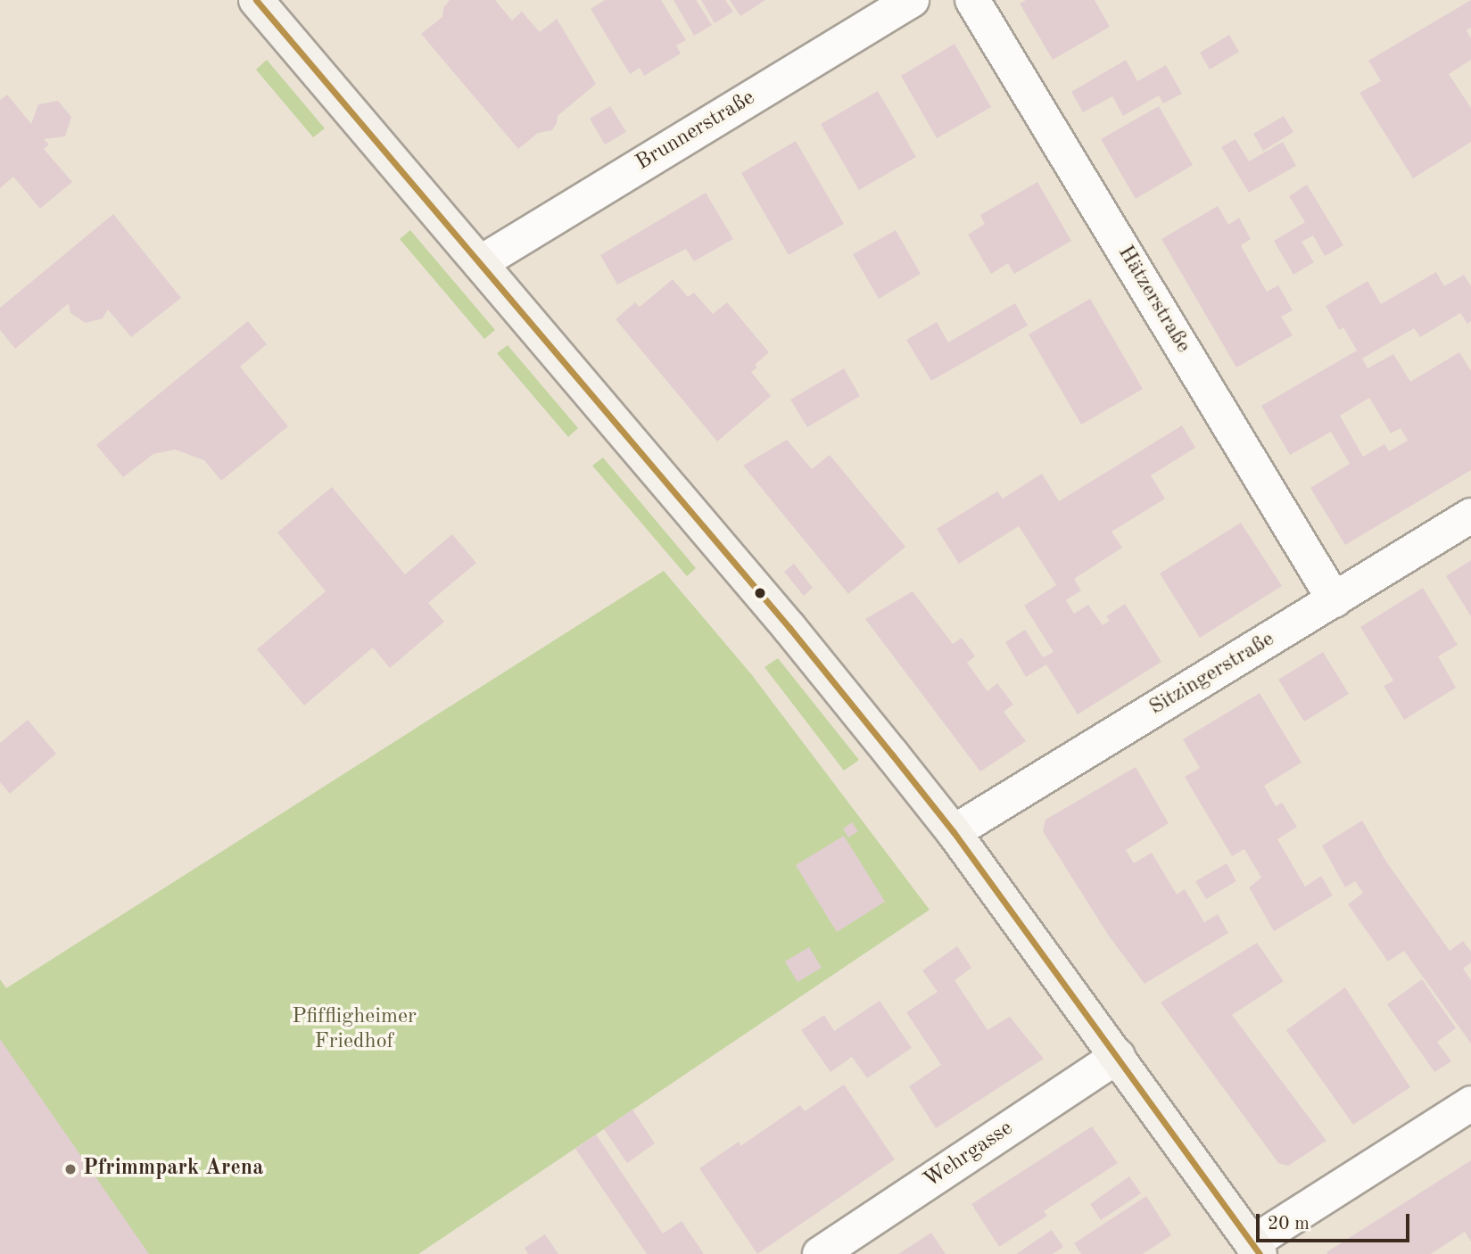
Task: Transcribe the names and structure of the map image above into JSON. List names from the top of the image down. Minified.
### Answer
{"streets":{"street":["Brunnerstraße","Hätzerstraße","Sitzingerstraße","Wehrgasse"]},"crossings":[["Hätzerstraße","Sitzingerstraße"]],"parks":["Pfiffligheimer Friedhof"],"places":["Pfrimmpark Arena"],"scale_bar":"20 m"}
